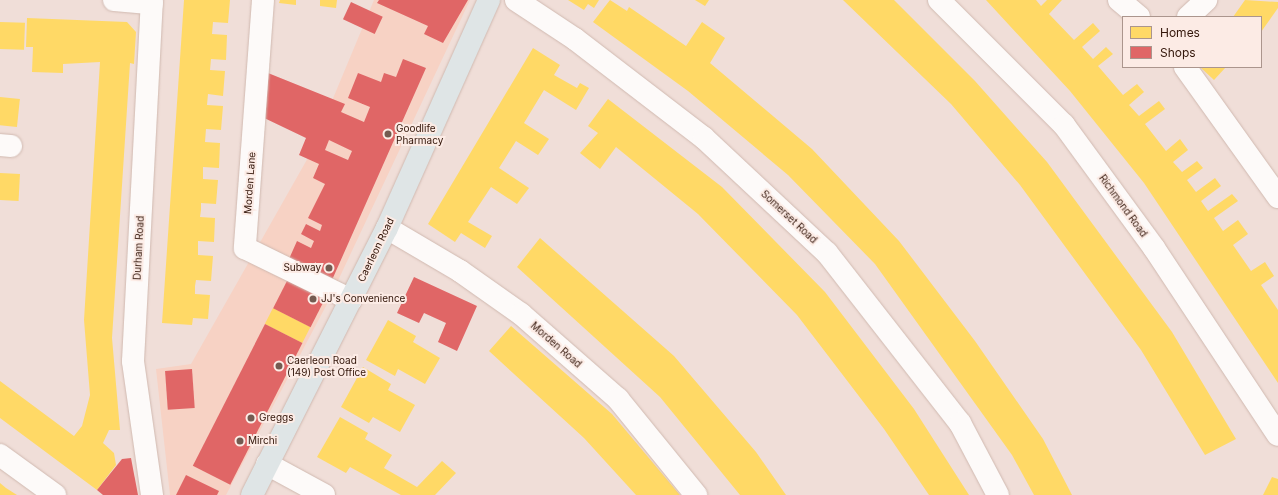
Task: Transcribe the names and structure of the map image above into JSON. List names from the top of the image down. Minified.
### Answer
{"streets":{"main road":["Caerleon Road"],"street":["Morden Lane","Richmond Road","Somerset Road","Durham Road","Morden Road"]},"crossings":[["Morden Lane","Caerleon Road"],["Caerleon Road","Morden Road"]],"places":["Goodlife Pharmacy","Subway","JJ's Convenience","Caerleon Road (149) Post Office","Greggs","Mirchi"],"legend":["Homes","Shops"]}
